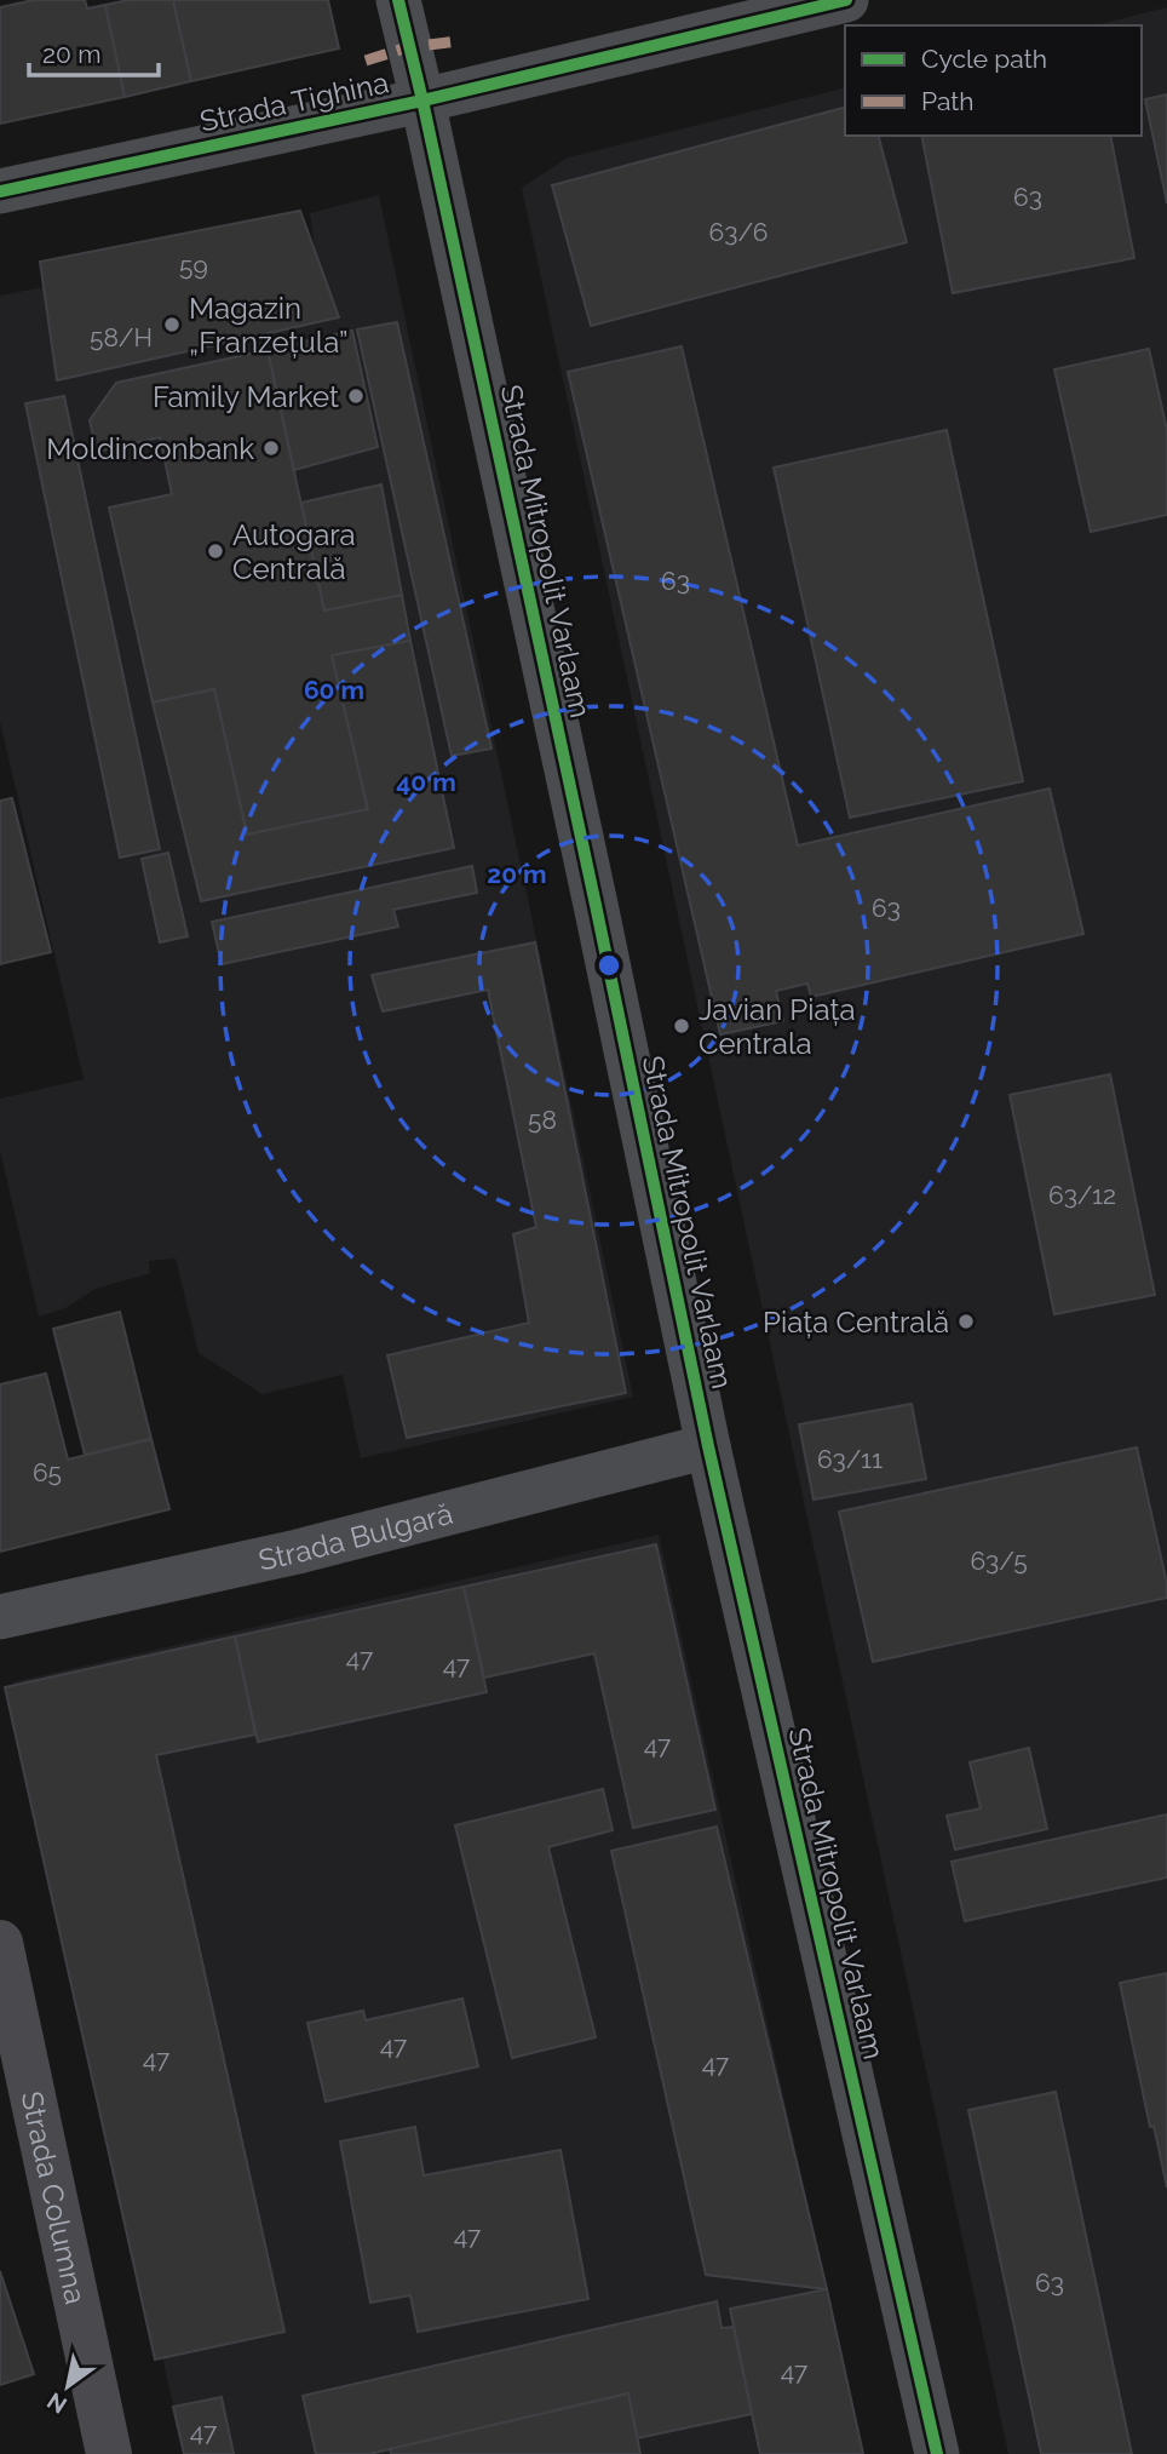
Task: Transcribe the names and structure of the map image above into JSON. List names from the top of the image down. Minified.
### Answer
{"streets":{"main road":["Strada Columna"],"street":["Strada Tighina","Strada Mitropolit Varlaam","Strada Bulgară"]},"crossings":[["Strada Tighina","Strada Mitropolit Varlaam"],["Strada Mitropolit Varlaam","Strada Bulgară"]],"places":["Magazin „Franzețula”","Family Market","Moldinconbank","Autogara Centrală","Javian Piața Centrala","Piața Centrală"],"house_numbers":["63","63/6","59","58/H","63","63","58","63/12","63/11","65","63/5","47","47","47","47","47","47","47","63","47","47"],"legend":["Cycle path","Path"],"scale_bar":"20 m","north":"bottom left","rings":["60 m","40 m","20 m"]}
